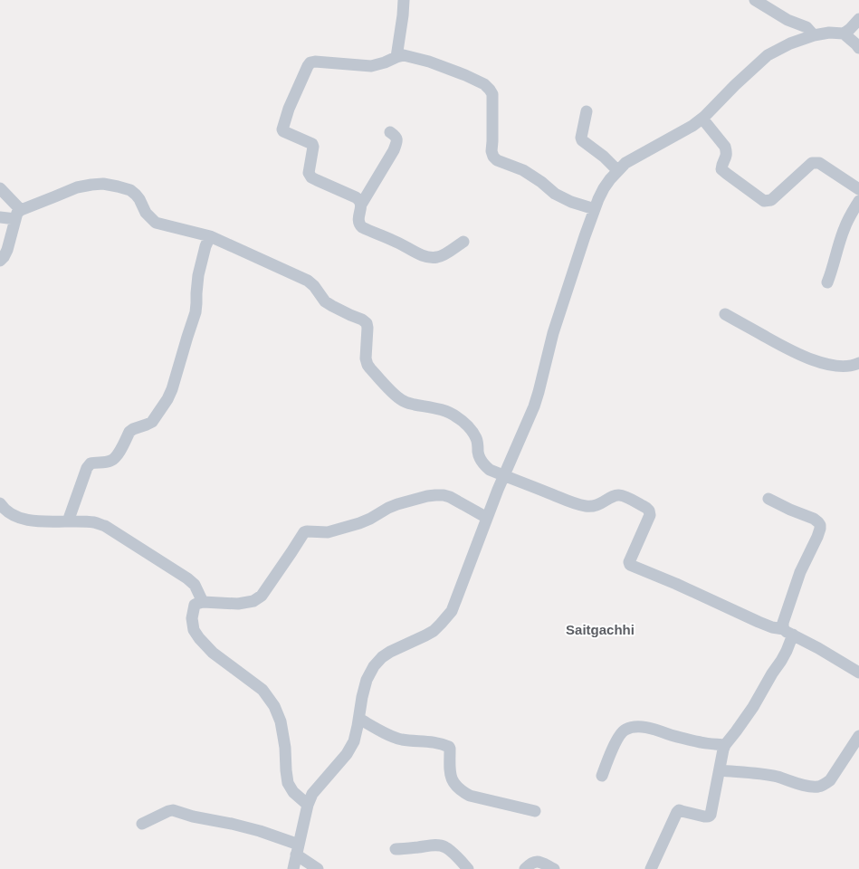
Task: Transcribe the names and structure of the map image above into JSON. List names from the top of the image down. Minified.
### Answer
{"districts":["Saitgachhi"]}
